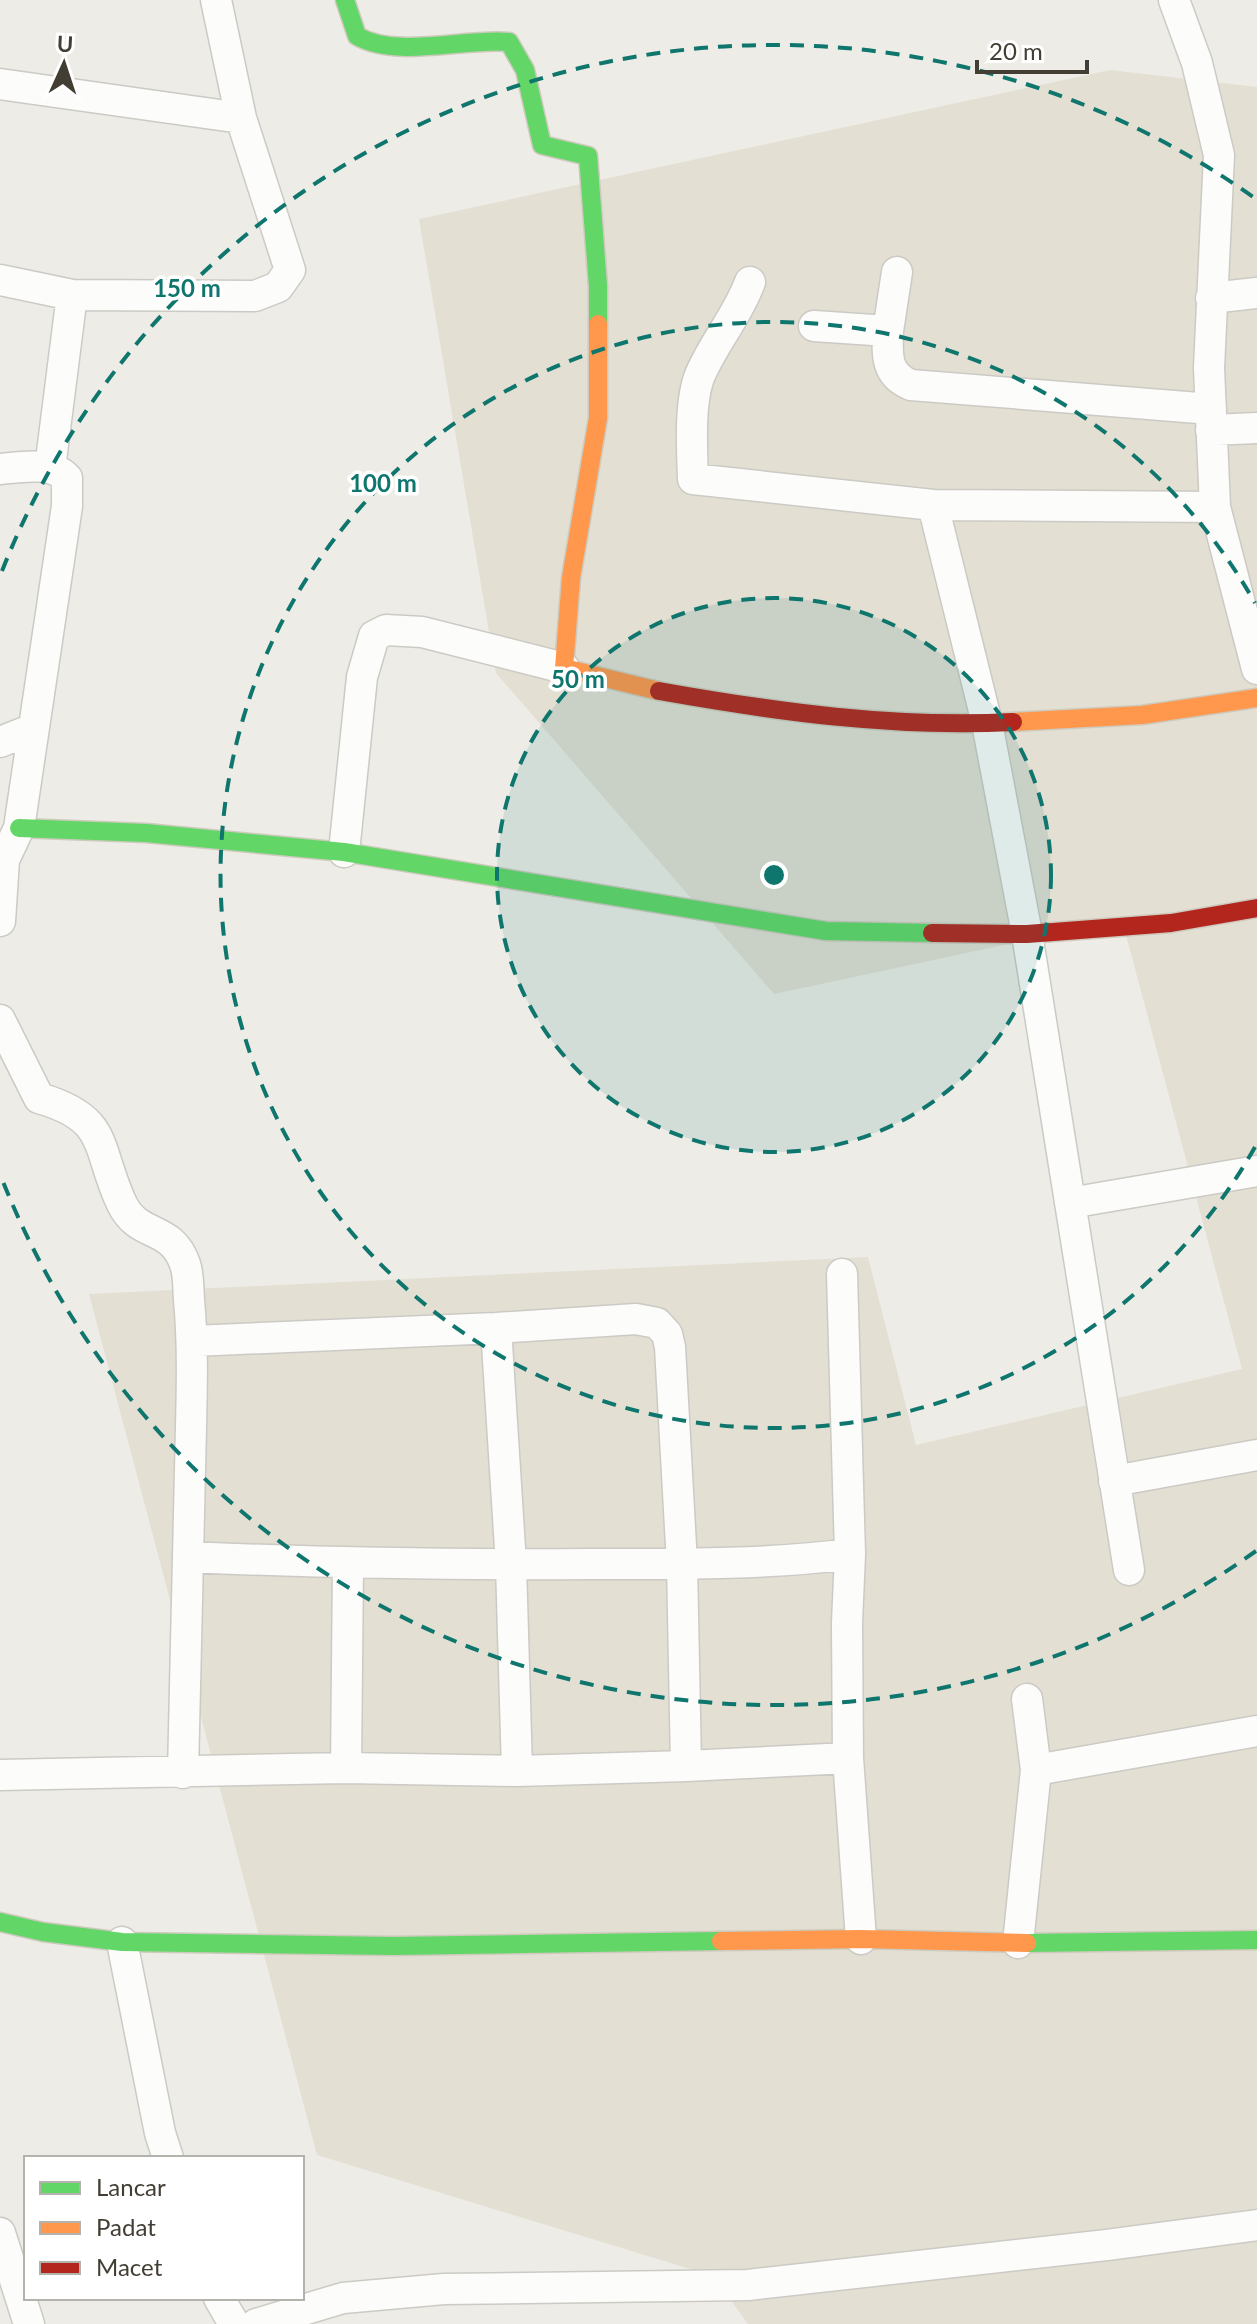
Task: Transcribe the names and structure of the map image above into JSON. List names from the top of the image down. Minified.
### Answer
{"legend":["Lancar","Padat","Macet"],"scale_bar":"20 m","north":"top","rings":["150 m","100 m","50 m"]}
